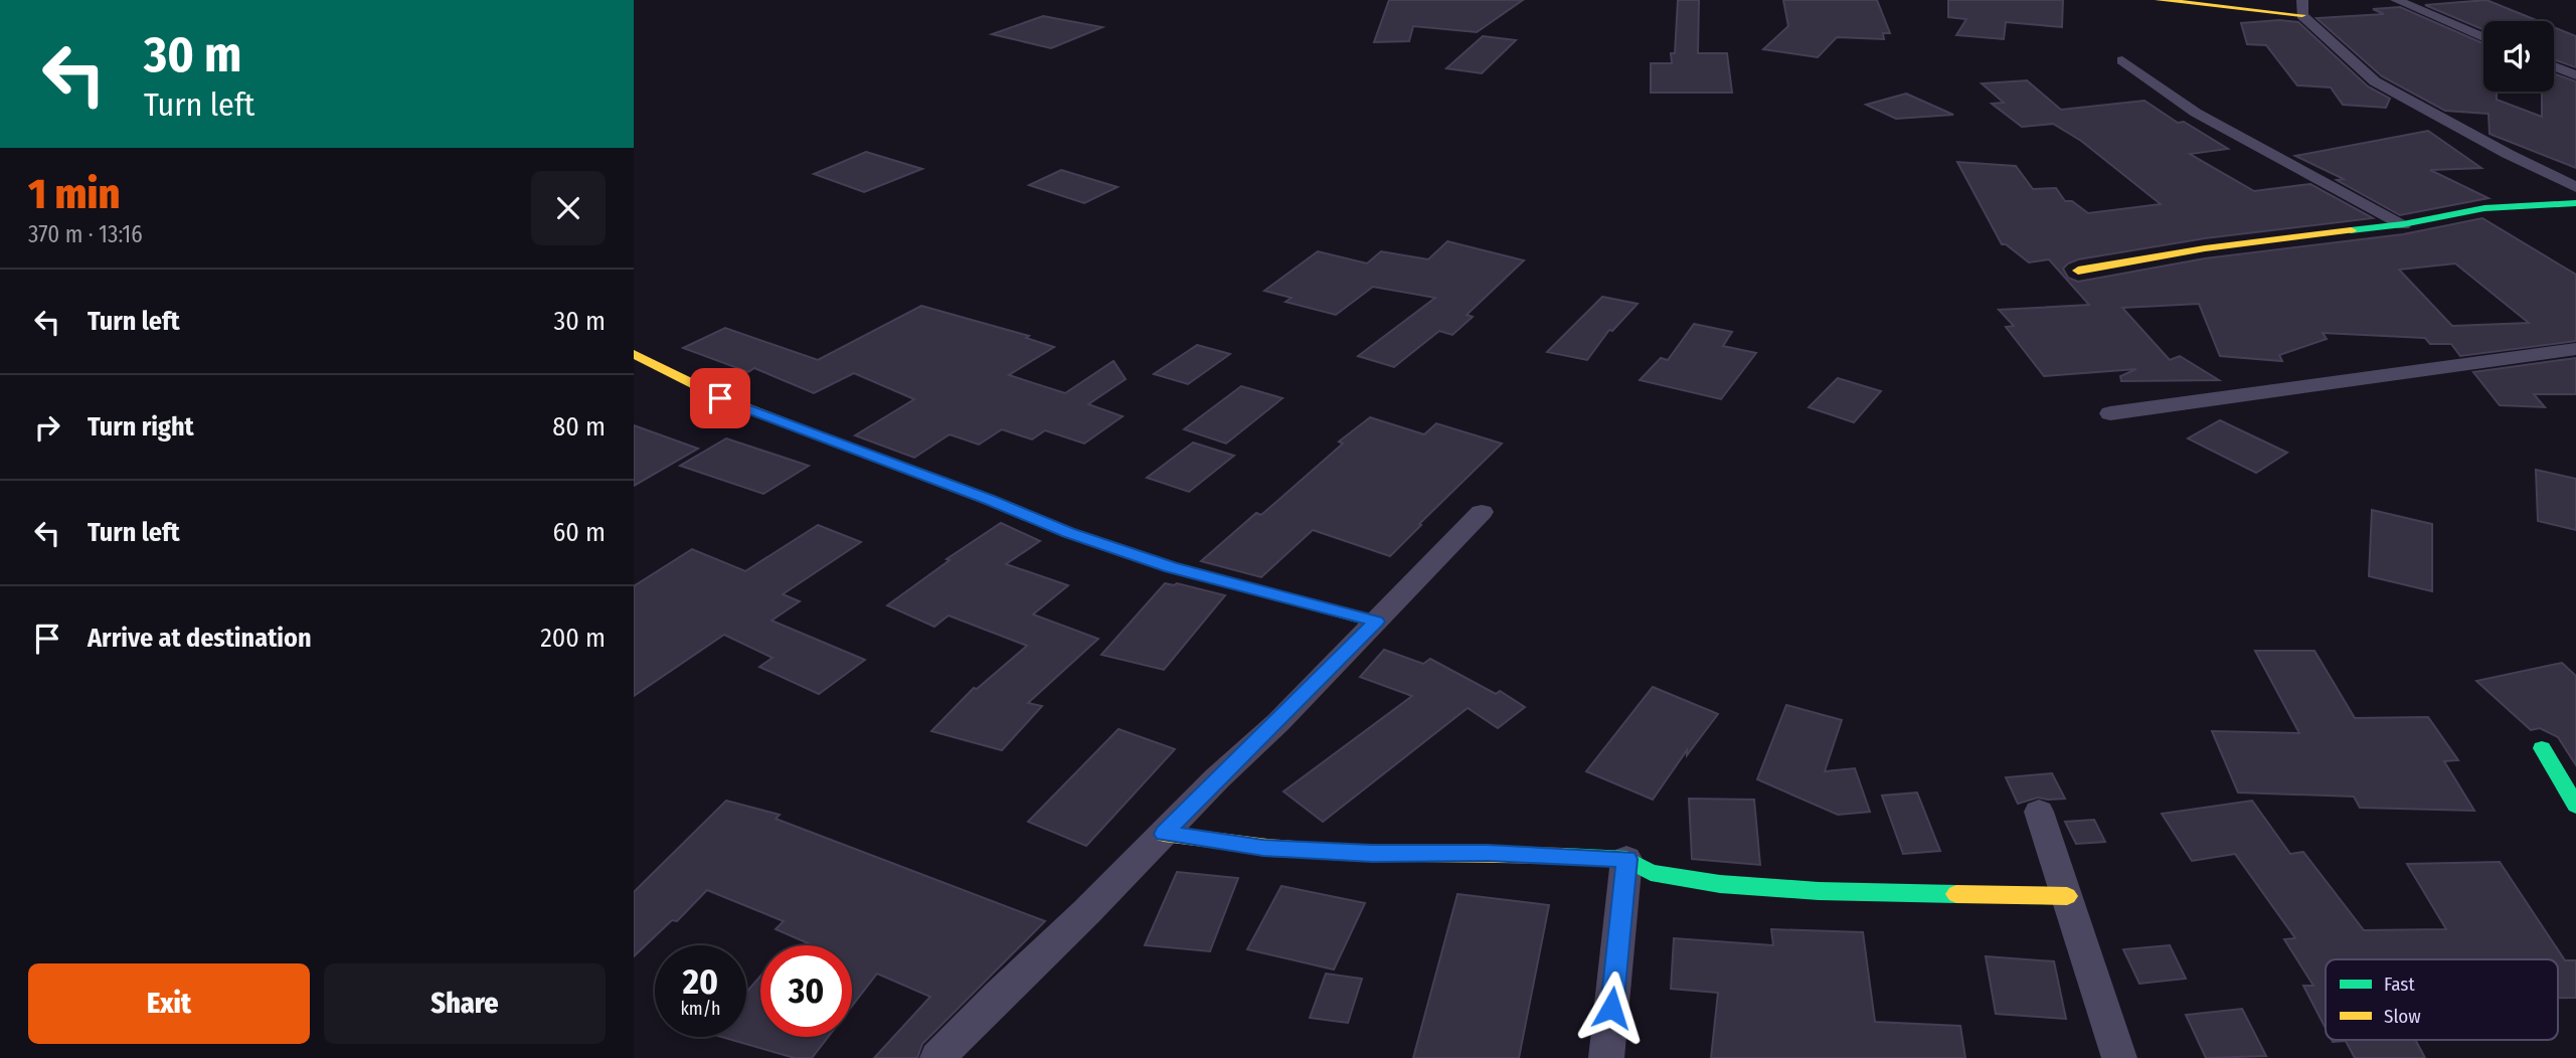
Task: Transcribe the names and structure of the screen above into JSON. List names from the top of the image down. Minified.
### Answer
{"legend":["Fast","Slow"],"page":{"turn":["30 m","Turn left"],"heading":["1 min","370 m · 13:16"],"list":[{"name":"Turn left","value":"30 m"},{"name":"Turn right","value":"80 m"},{"name":"Turn left","value":"60 m"},{"name":"Arrive at destination","value":"200 m"}],"speed":"20 km/h","limit":"30","buttons":["Exit","Share"]}}
